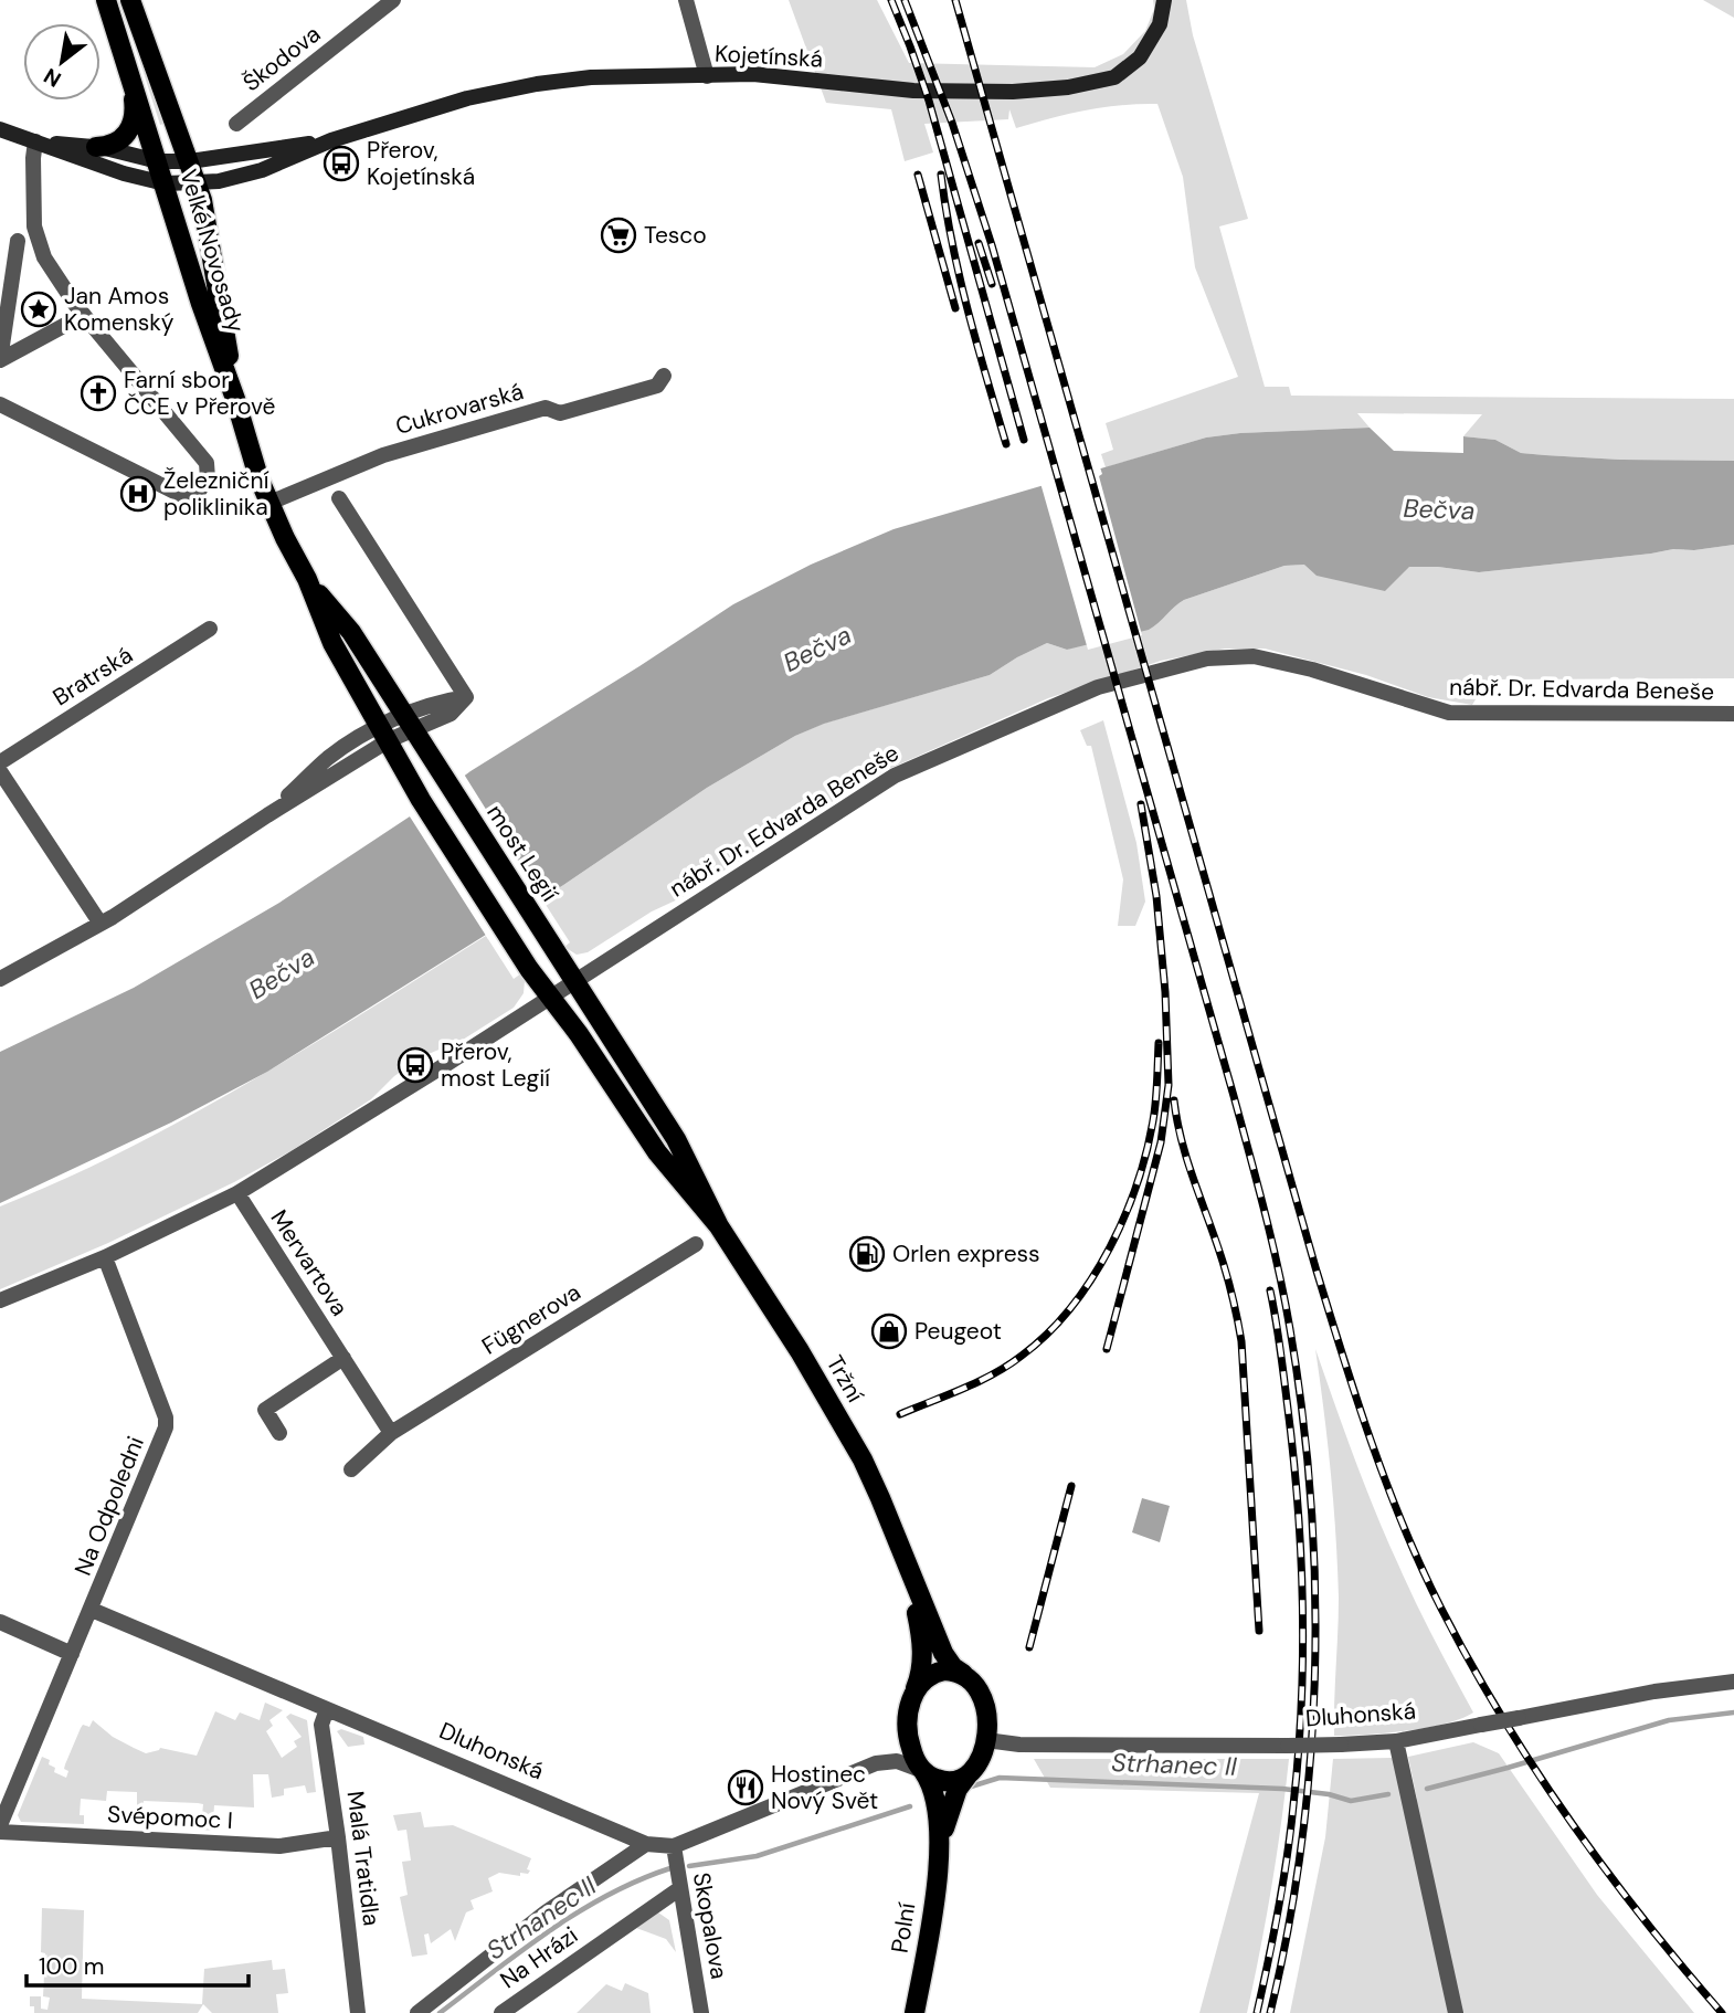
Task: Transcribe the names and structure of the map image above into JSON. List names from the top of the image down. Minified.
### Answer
{"streets":{"main road":["Kojetínská","Velké Novosady","most Legií","Tržní","Dluhonská","Polní"],"street":["Škodova","Cukrovarská","Bratrská","nábř. Dr. Edvarda Beneše","Mervartova","Fügnerova","Na Odpoledni","Svépomoc I","Malá Tratidla","Skopalova","Na Hrázi"]},"crossings":[["Kojetínská","Velké Novosady"],["Velké Novosady","Cukrovarská"],["Velké Novosady","most Legií"],["Velké Novosady","Tržní"],["nábř. Dr. Edvarda Beneše","Mervartova"],["nábř. Dr. Edvarda Beneše","Tržní"],["nábř. Dr. Edvarda Beneše","Na Odpoledni"],["most Legií","Tržní"],["Mervartova","Fügnerova"],["Tržní","Dluhonská"],["Tržní","Polní"],["Na Odpoledni","Dluhonská"],["Dluhonská","Malá Tratidla"],["Dluhonská","Skopalova"],["Dluhonská","Polní"],["Dluhonská","Na Hrázi"],["Svépomoc I","Malá Tratidla"],["Skopalova","Na Hrázi"]],"water":["Bečva","Strhanec II"],"places":{"bus stop":["Přerov, Kojetínská","Přerov, most Legií"],"supermarket":["Tesco"],"place":["Jan Amos Komenský"],"church":["Farní sbor ČCE v Přerově"],"hospital":["Železniční poliklinika"],"fuel station":["Orlen express"],"shop":["Peugeot"],"restaurant":["Hostinec Nový Svět"]},"scale_bar":"100 m","north":"bottom left"}
